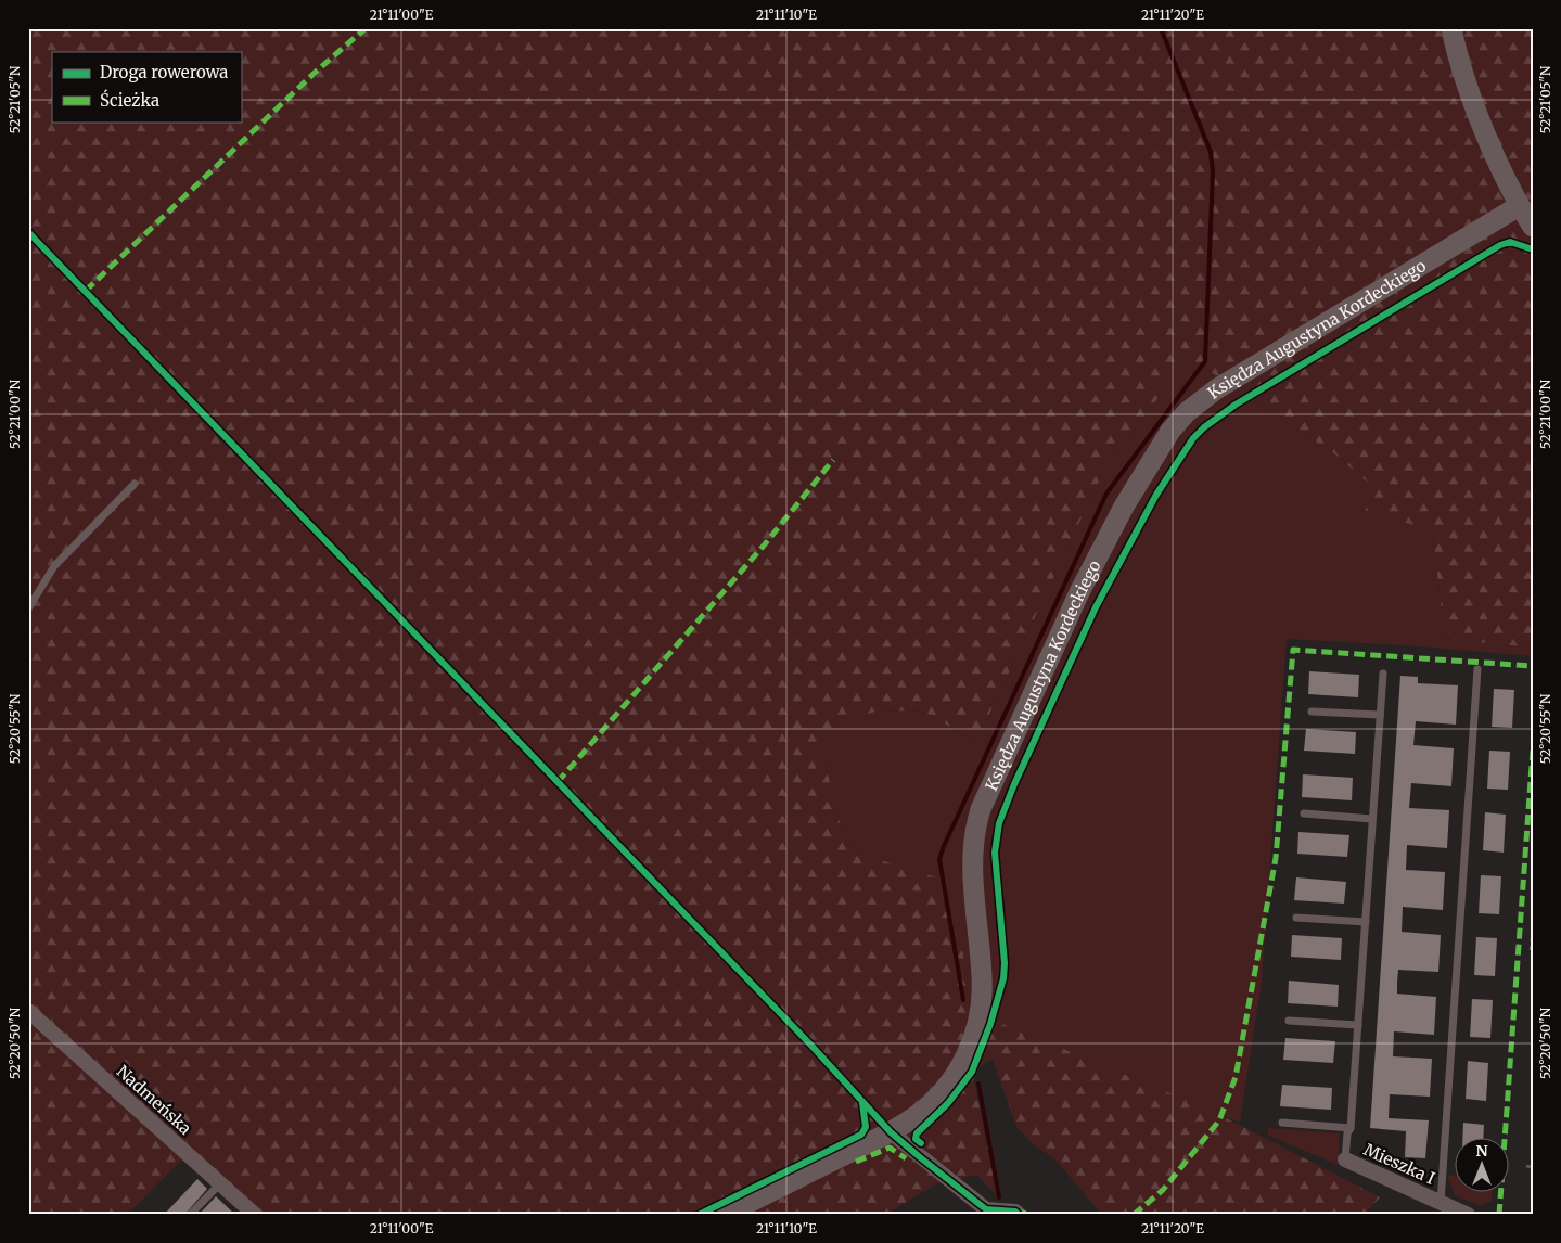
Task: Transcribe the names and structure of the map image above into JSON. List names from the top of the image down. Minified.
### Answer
{"streets":{"street":["Księdza Augustyna Kordeckiego","Nadmeńska","Mieszka I"]},"legend":["Droga rowerowa","Ścieżka"],"north":"top","coordinates":["21°11'00\"E","21°11'10\"E","21°11'20\"E","52°21'05\"N","52°21'00\"N","52°20'55\"N","52°20'50\"N"]}
